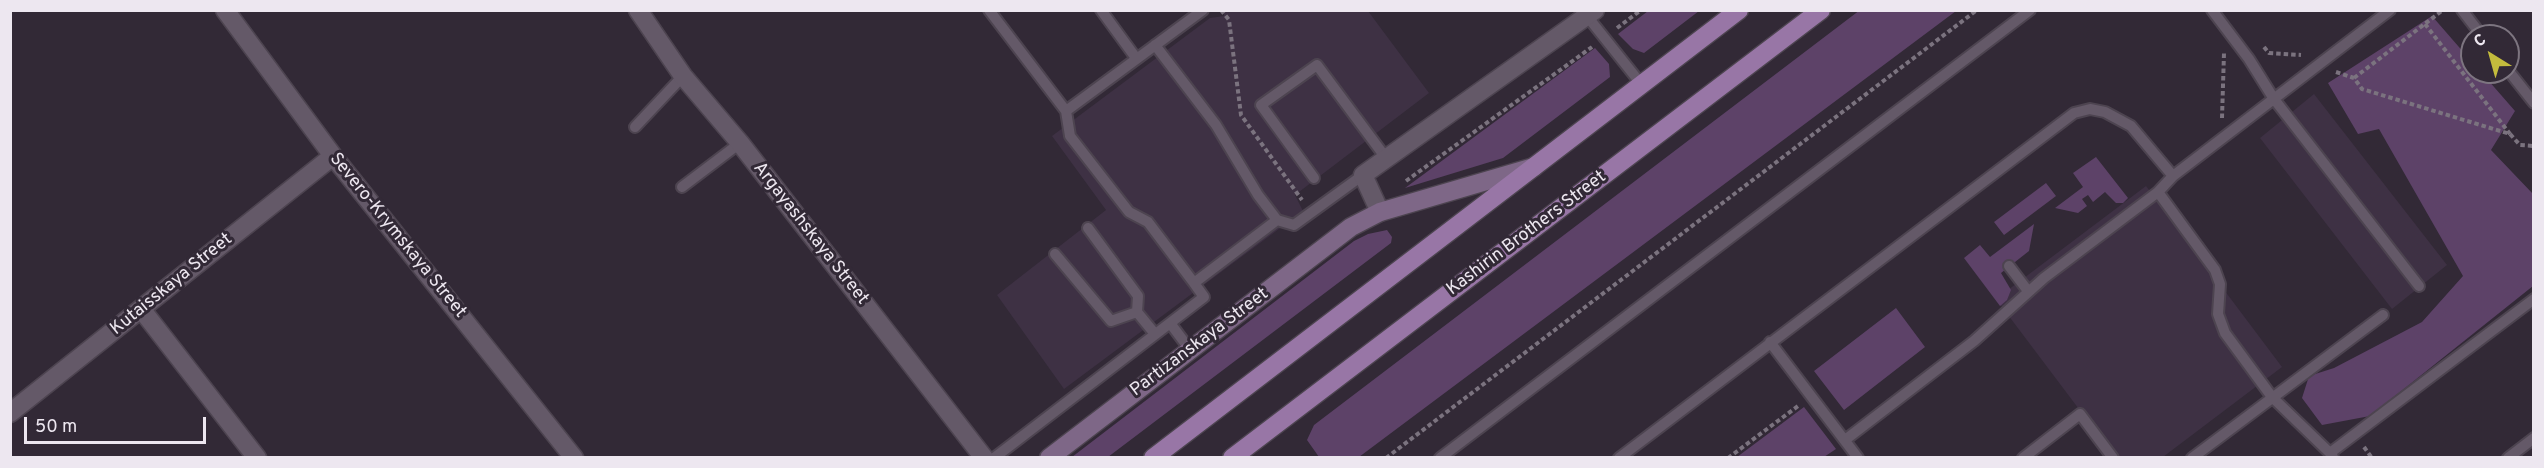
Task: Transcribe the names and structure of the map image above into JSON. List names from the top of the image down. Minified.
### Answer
{"streets":{"main road":["Kashirin Brothers Street","Partizanskaya Street"],"street":["Argayashskaya Street","Severo-Krymskaya Street","Kutaisskaya Street"]},"crossings":[["Severo-Krymskaya Street","Kutaisskaya Street"]],"scale_bar":"50 m","north":"top left"}
